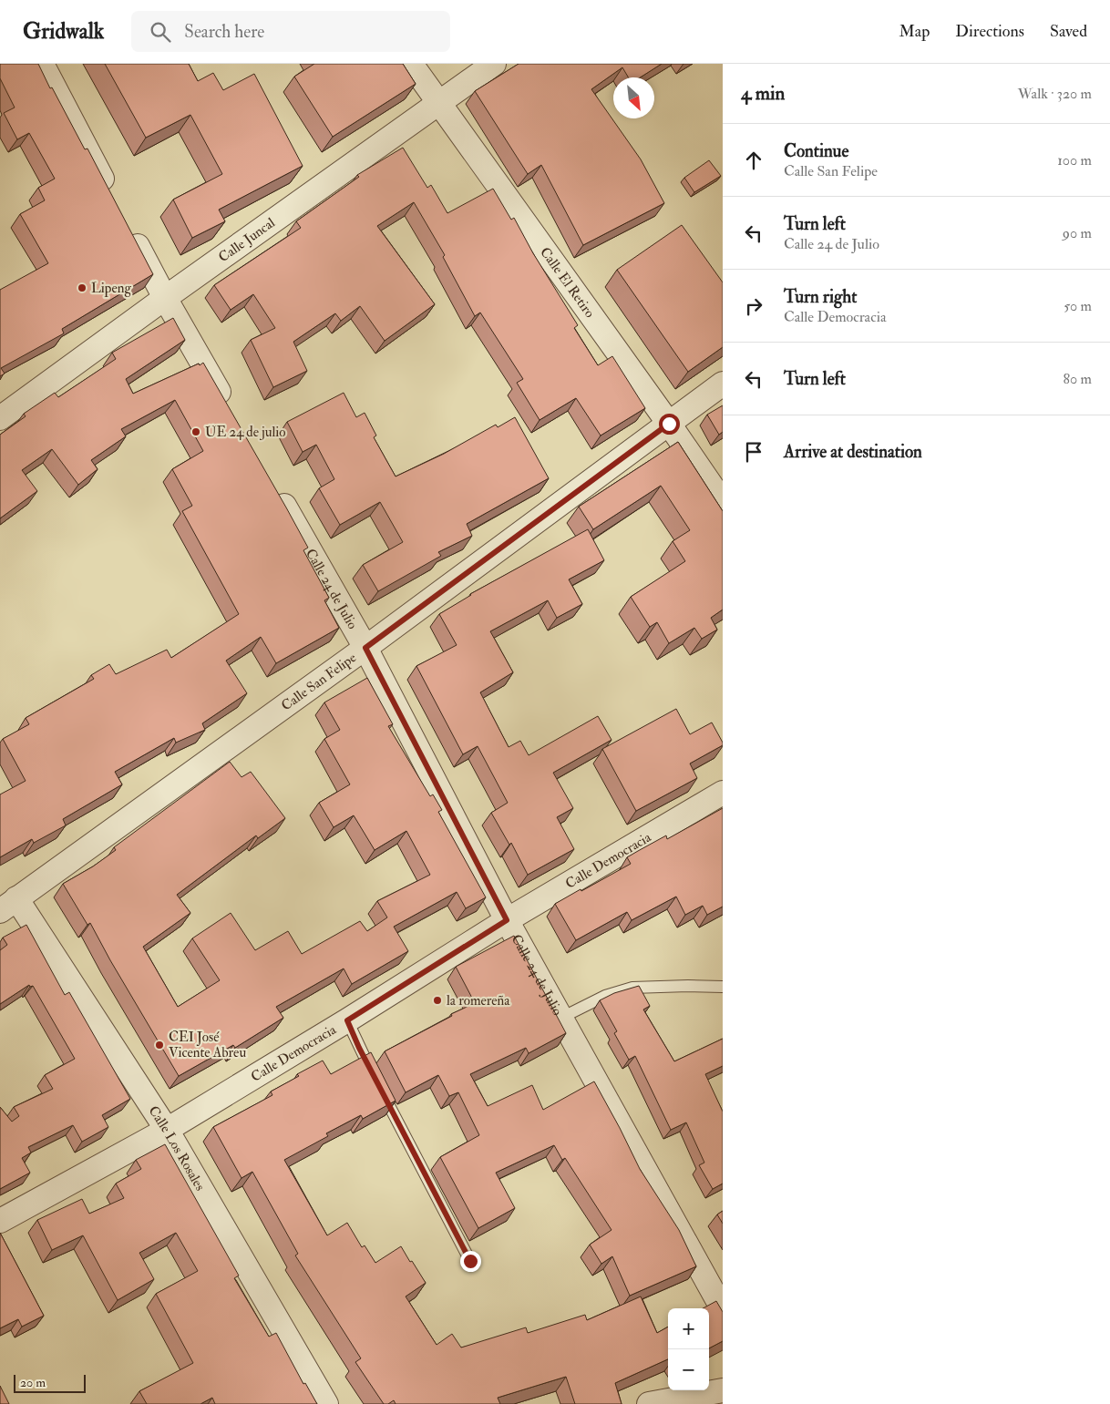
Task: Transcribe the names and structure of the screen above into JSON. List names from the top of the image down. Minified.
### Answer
{"streets":{"street":["Calle Juncal","Calle El Retiro","Calle 24 de Julio","Calle San Felipe","Calle Democracia","Calle Los Rosales"]},"crossings":[["Calle Juncal","Calle El Retiro"],["Calle El Retiro","Calle San Felipe"],["Calle 24 de Julio","Calle San Felipe"],["Calle 24 de Julio","Calle Democracia"],["Calle San Felipe","Calle Los Rosales"],["Calle Democracia","Calle Los Rosales"]],"places":["Lipeng","UE 24 de julio","la romereña","CEI José Vicente Abreu"],"scale_bar":"20 m","north":"bottom right","page":{"header":"Gridwalk","search":"Search here","nav":["Map","Directions","Saved"],"heading":["4 min","Walk · 320 m"],"list":[["Continue","Calle San Felipe","100 m"],["Turn left","Calle 24 de Julio","90 m"],["Turn right","Calle Democracia","50 m"],["Turn left","80 m"],"Arrive at destination"],"map_buttons":["+","−"],"scale":"20 m"}}
